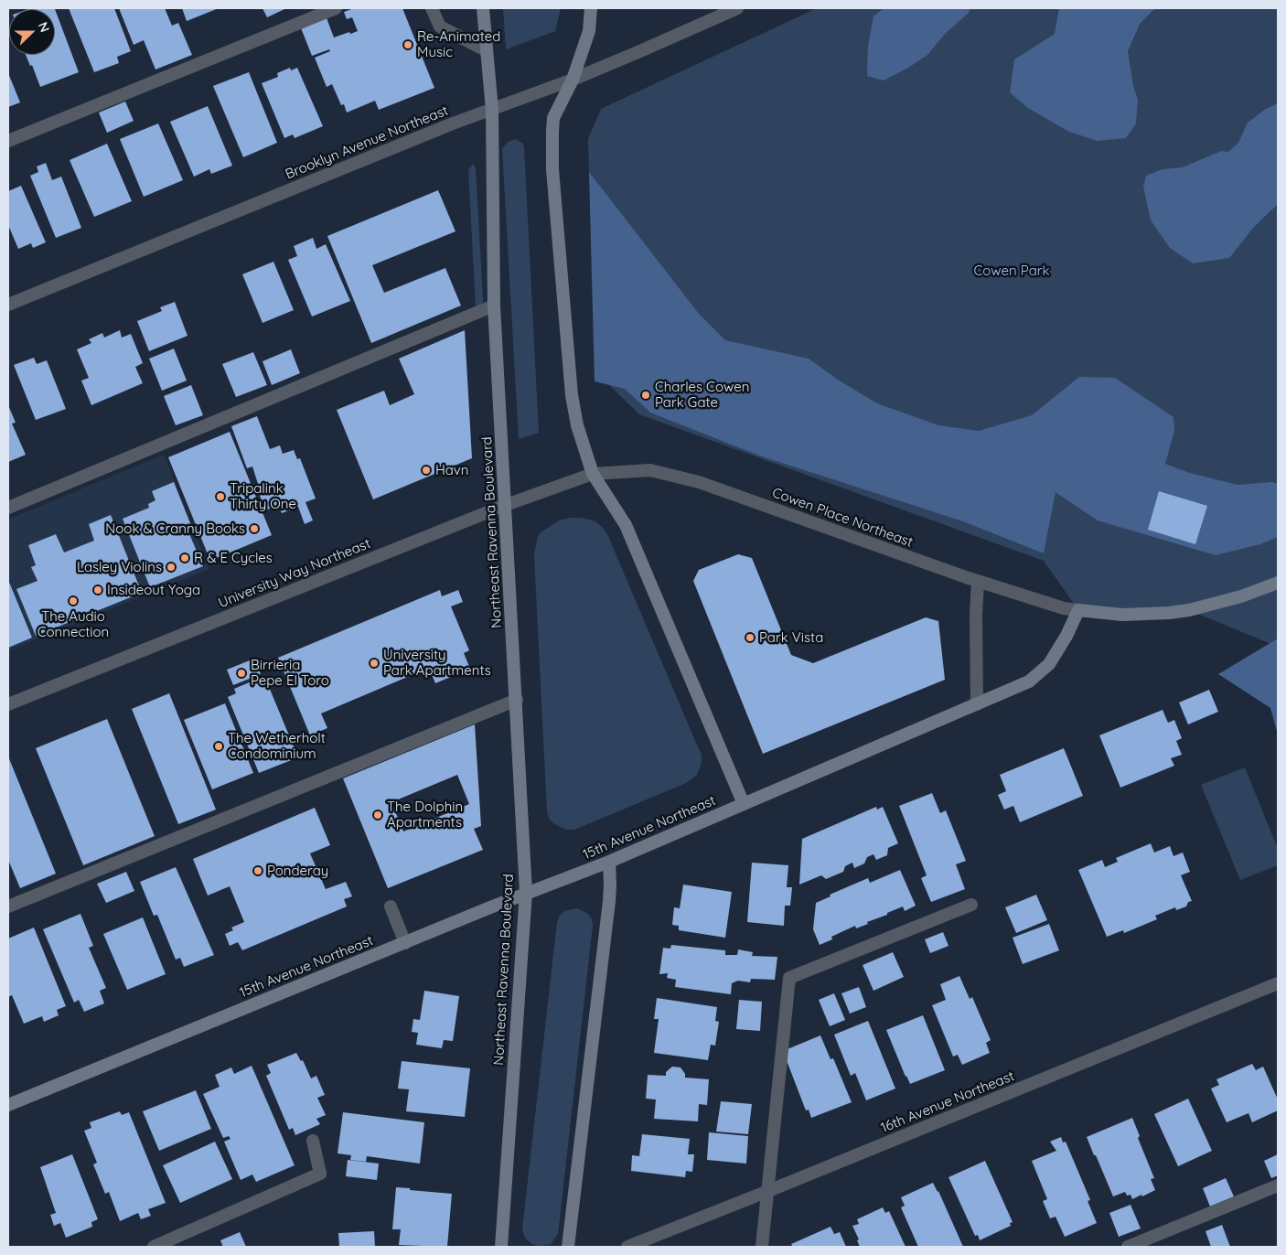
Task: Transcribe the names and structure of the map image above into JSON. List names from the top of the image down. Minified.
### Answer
{"streets":{"main road":["Northeast Ravenna Boulevard","15th Avenue Northeast"],"street":["Brooklyn Avenue Northeast","Cowen Place Northeast","University Way Northeast","16th Avenue Northeast"]},"crossings":[["Brooklyn Avenue Northeast","Northeast Ravenna Boulevard"],["Cowen Place Northeast","University Way Northeast"],["Cowen Place Northeast","15th Avenue Northeast"],["Northeast Ravenna Boulevard","University Way Northeast"],["Northeast Ravenna Boulevard","15th Avenue Northeast"]],"parks":["Cowen Park"],"places":["Re-Animated Music","Charles Cowen Park Gate","Havn","Tripalink Thirty One","Nook & Cranny Books","R & E Cycles","Lasley Violins","Insideout Yoga","The Audio Connection","Park Vista","University Park Apartments","Birrieria Pepe El Toro","The Wetherholt Condominium","The Dolphin Apartments","Ponderay"],"north":"right"}
